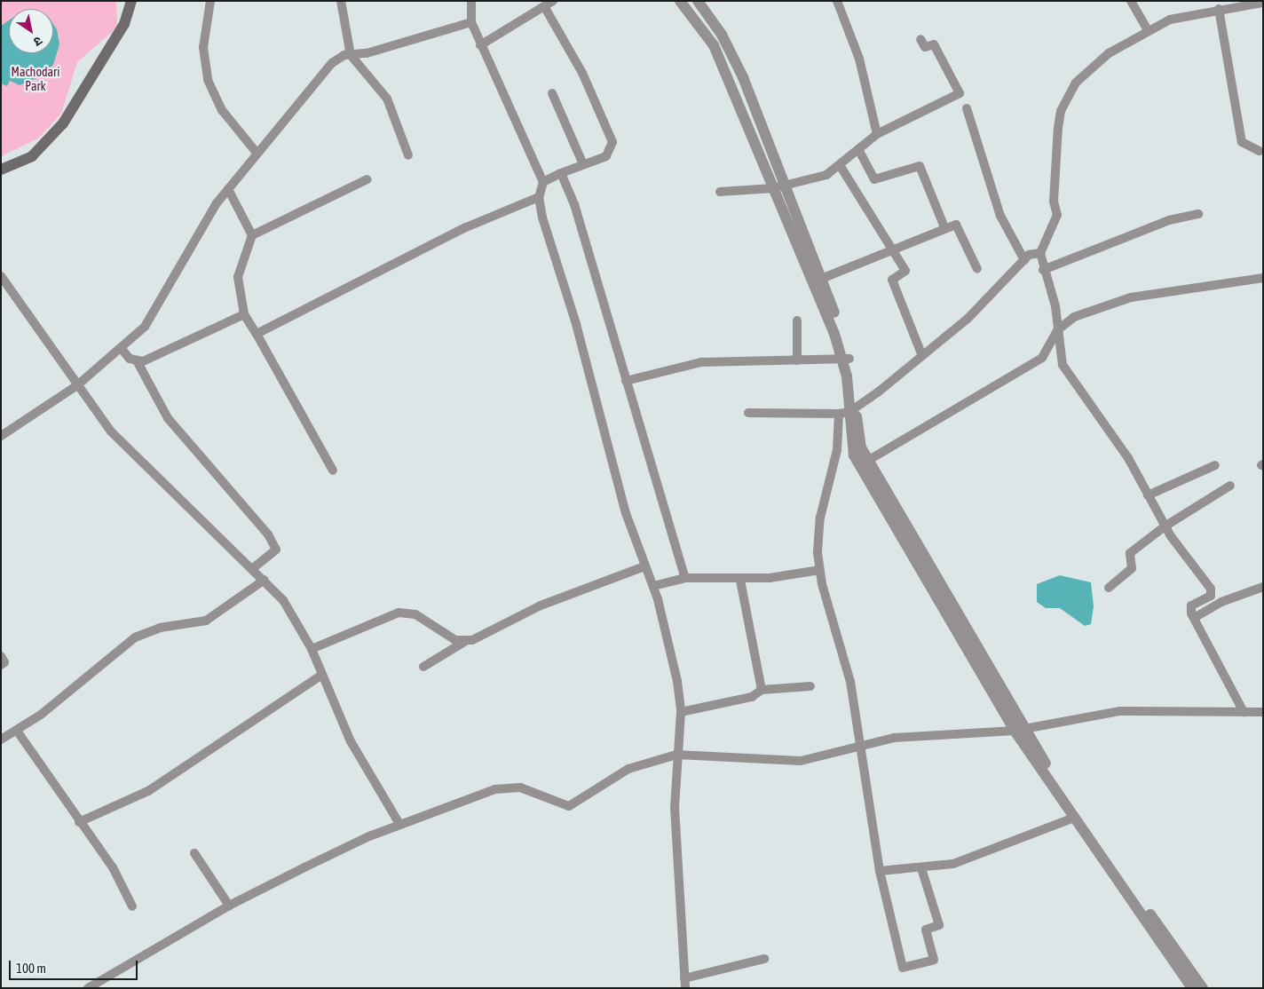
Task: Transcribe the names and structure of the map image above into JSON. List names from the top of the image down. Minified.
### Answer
{"parks":["Machodari Park"],"scale_bar":"100 m","north":"bottom right"}
